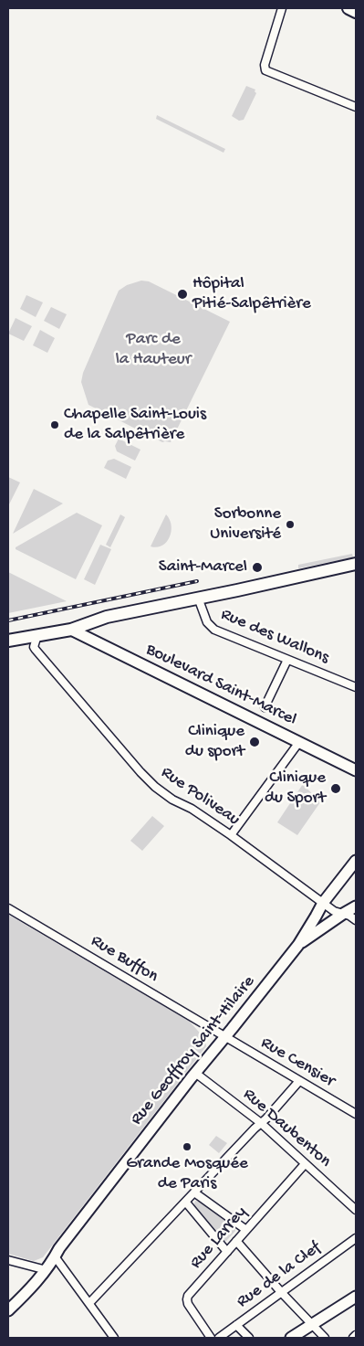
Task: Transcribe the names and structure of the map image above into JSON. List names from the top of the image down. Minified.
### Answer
{"streets":{"street":["Rue des Wallons","Boulevard Saint-Marcel","Rue Poliveau","Rue Buffon","Rue Geoffroy Saint-Hilaire","Rue Censier","Rue Daubenton","Rue Larrey","Rue de la Clef"]},"crossings":[["Rue Poliveau","Rue Geoffroy Saint-Hilaire"],["Rue Buffon","Rue Geoffroy Saint-Hilaire"],["Rue Buffon","Rue Censier"],["Rue Geoffroy Saint-Hilaire","Rue Censier"],["Rue Geoffroy Saint-Hilaire","Rue Daubenton"],["Rue Daubenton","Rue Larrey"]],"parks":["Parc de la Hauteur"],"places":["Hôpital Pitié-Salpêtrière","Chapelle Saint-Louis de la Salpêtrière","Sorbonne Université","Saint-Marcel","Clinique du sport","Clinique du Sport","Grande Mosquée de Paris"]}
